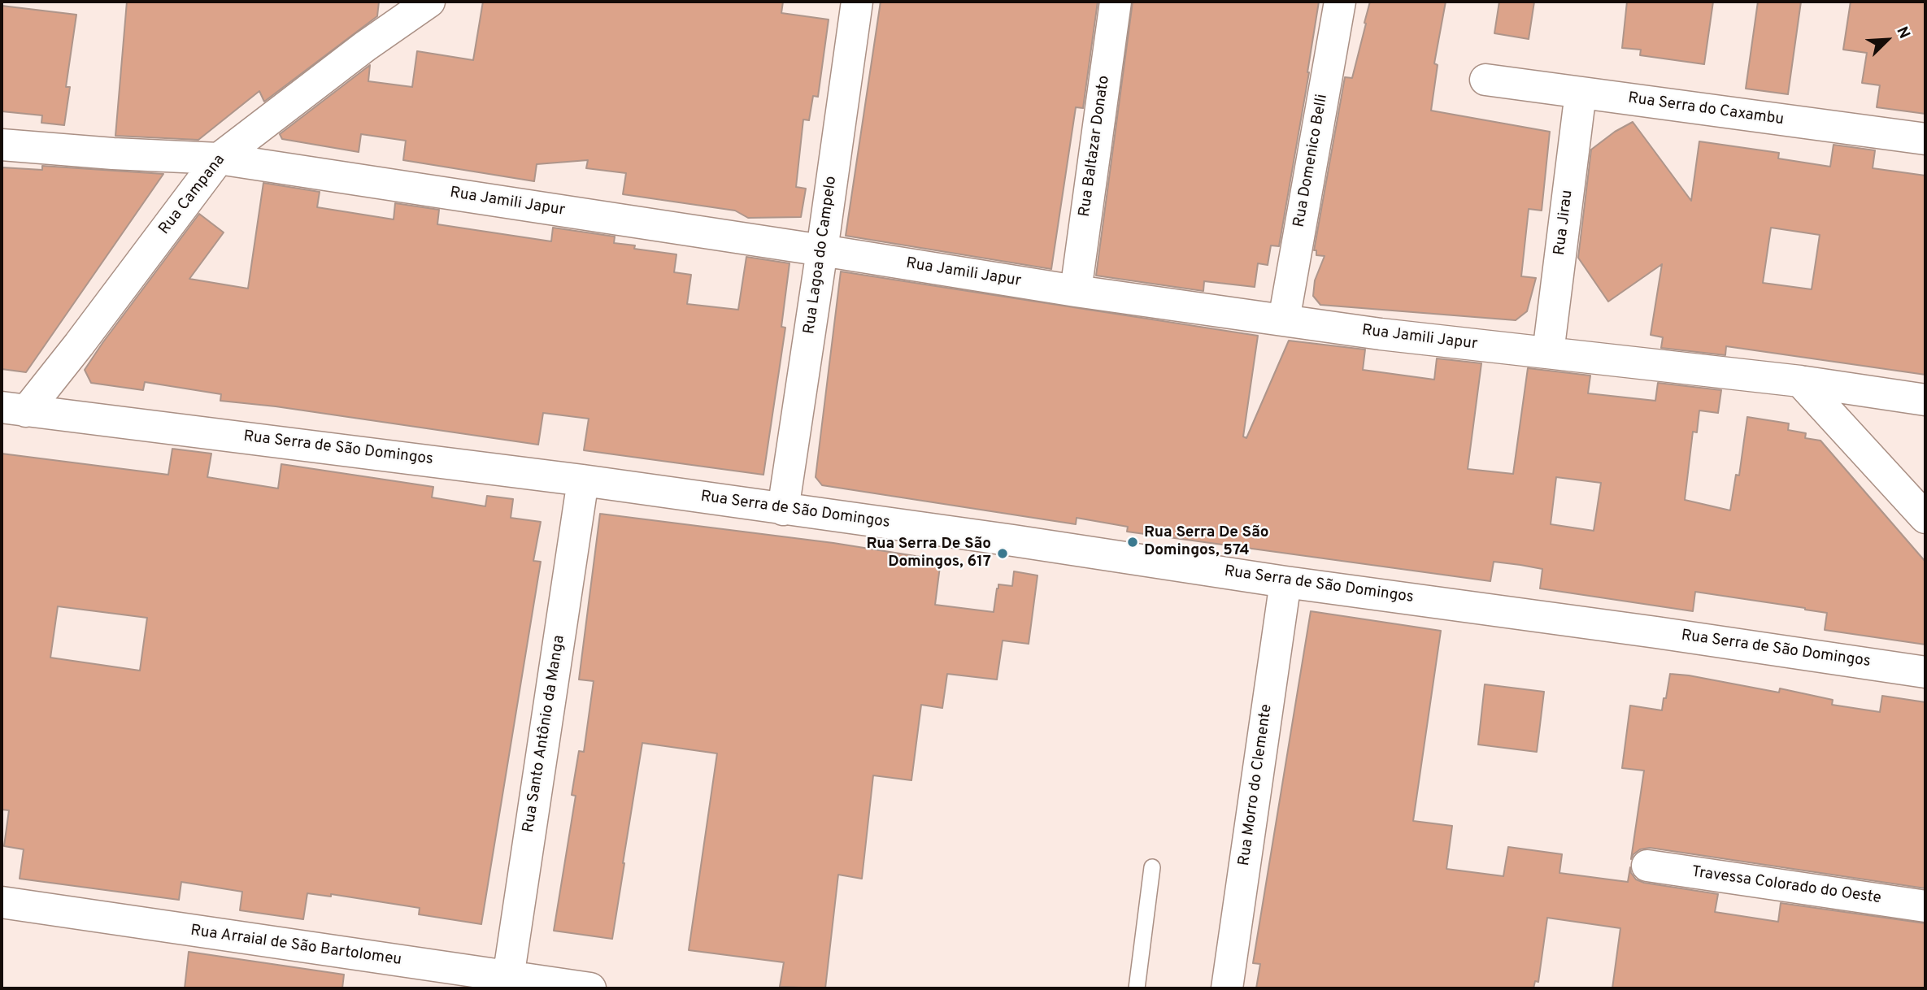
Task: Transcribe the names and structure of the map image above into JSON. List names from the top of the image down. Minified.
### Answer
{"streets":{"street":["Rua Serra do Caxambu","Rua Baltazar Donato","Rua Domenico Belli","Rua Campana","Rua Jamili Japur","Rua Jirau","Rua Lagoa do Campelo","Rua Serra de São Domingos","Rua Santo Antônio da Manga","Rua Morro do Clemente","Travessa Colorado do Oeste","Rua Arraial de São Bartolomeu"]},"crossings":[["Rua Serra do Caxambu","Rua Jirau"],["Rua Baltazar Donato","Rua Jamili Japur"],["Rua Domenico Belli","Rua Jamili Japur"],["Rua Campana","Rua Jamili Japur"],["Rua Campana","Rua Serra de São Domingos"],["Rua Jamili Japur","Rua Jirau"],["Rua Jamili Japur","Rua Lagoa do Campelo"],["Rua Lagoa do Campelo","Rua Serra de São Domingos"],["Rua Serra de São Domingos","Rua Santo Antônio da Manga"],["Rua Serra de São Domingos","Rua Morro do Clemente"],["Rua Santo Antônio da Manga","Rua Arraial de São Bartolomeu"]],"places":["Rua Serra De São Domingos, 574","Rua Serra De São Domingos, 617"],"north":"top right"}
